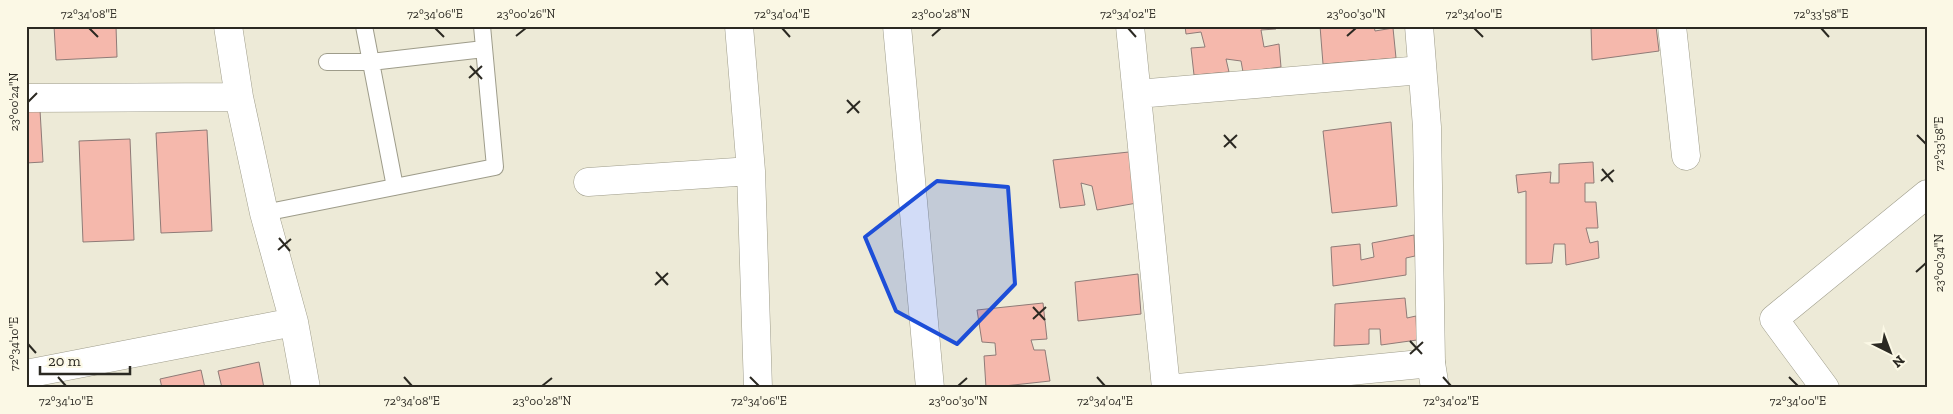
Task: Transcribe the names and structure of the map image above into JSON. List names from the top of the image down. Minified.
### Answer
{"scale_bar":"20 m","north":"bottom right","coordinates":["72°34'08\"E","72°34'06\"E","23°00'26\"N","72°34'04\"E","23°00'28\"N","72°34'02\"E","23°00'30\"N","72°34'00\"E","72°33'58\"E","23°00'24\"N","23°00'34\"N","72°34'10\"E"]}
